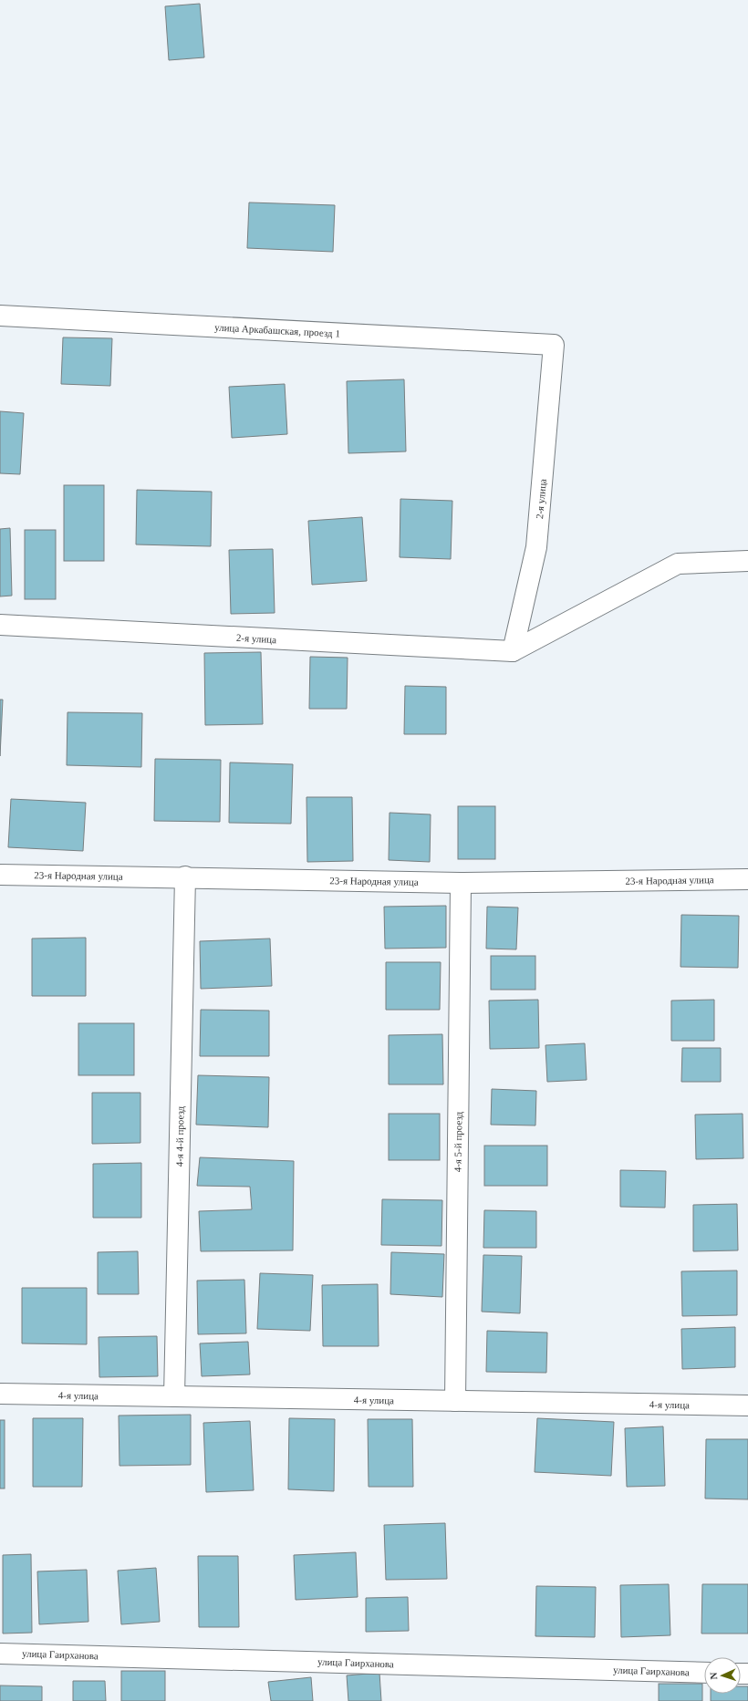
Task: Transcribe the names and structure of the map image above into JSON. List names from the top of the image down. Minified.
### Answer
{"streets":{"street":["улица Аркабашская, проезд 1","2-я улица","23-я Народная улица","4-я 4-й проезд","4-я 5-й проезд","4-я улица","улица Гаирханова"]},"crossings":[["улица Аркабашская, проезд 1","2-я улица"],["23-я Народная улица","4-я 4-й проезд"],["23-я Народная улица","4-я 5-й проезд"],["4-я 4-й проезд","4-я улица"],["4-я 5-й проезд","4-я улица"]],"north":"left"}
